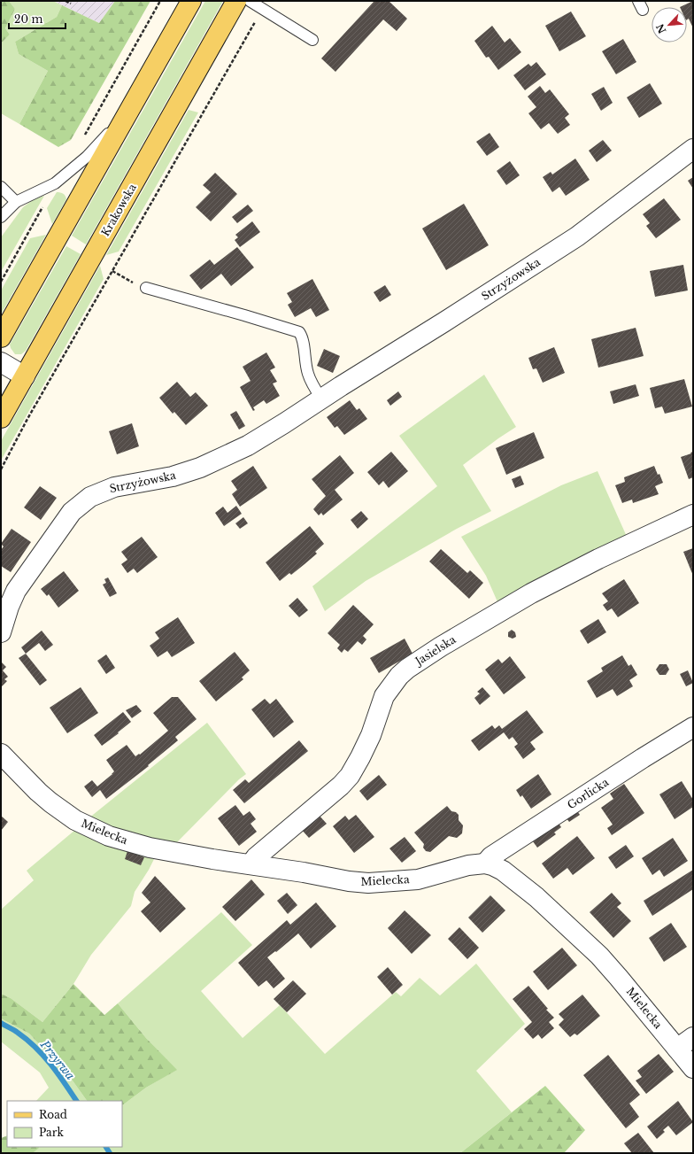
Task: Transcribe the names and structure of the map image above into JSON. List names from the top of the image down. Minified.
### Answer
{"streets":{"main road":["Krakowska"],"street":["Strzyżowska","Jasielska","Gorlicka","Mielecka"]},"crossings":[["Jasielska","Mielecka"],["Gorlicka","Mielecka"]],"water":["Przyrwa"],"legend":["Road","Park"],"scale_bar":"20 m","north":"bottom left"}
